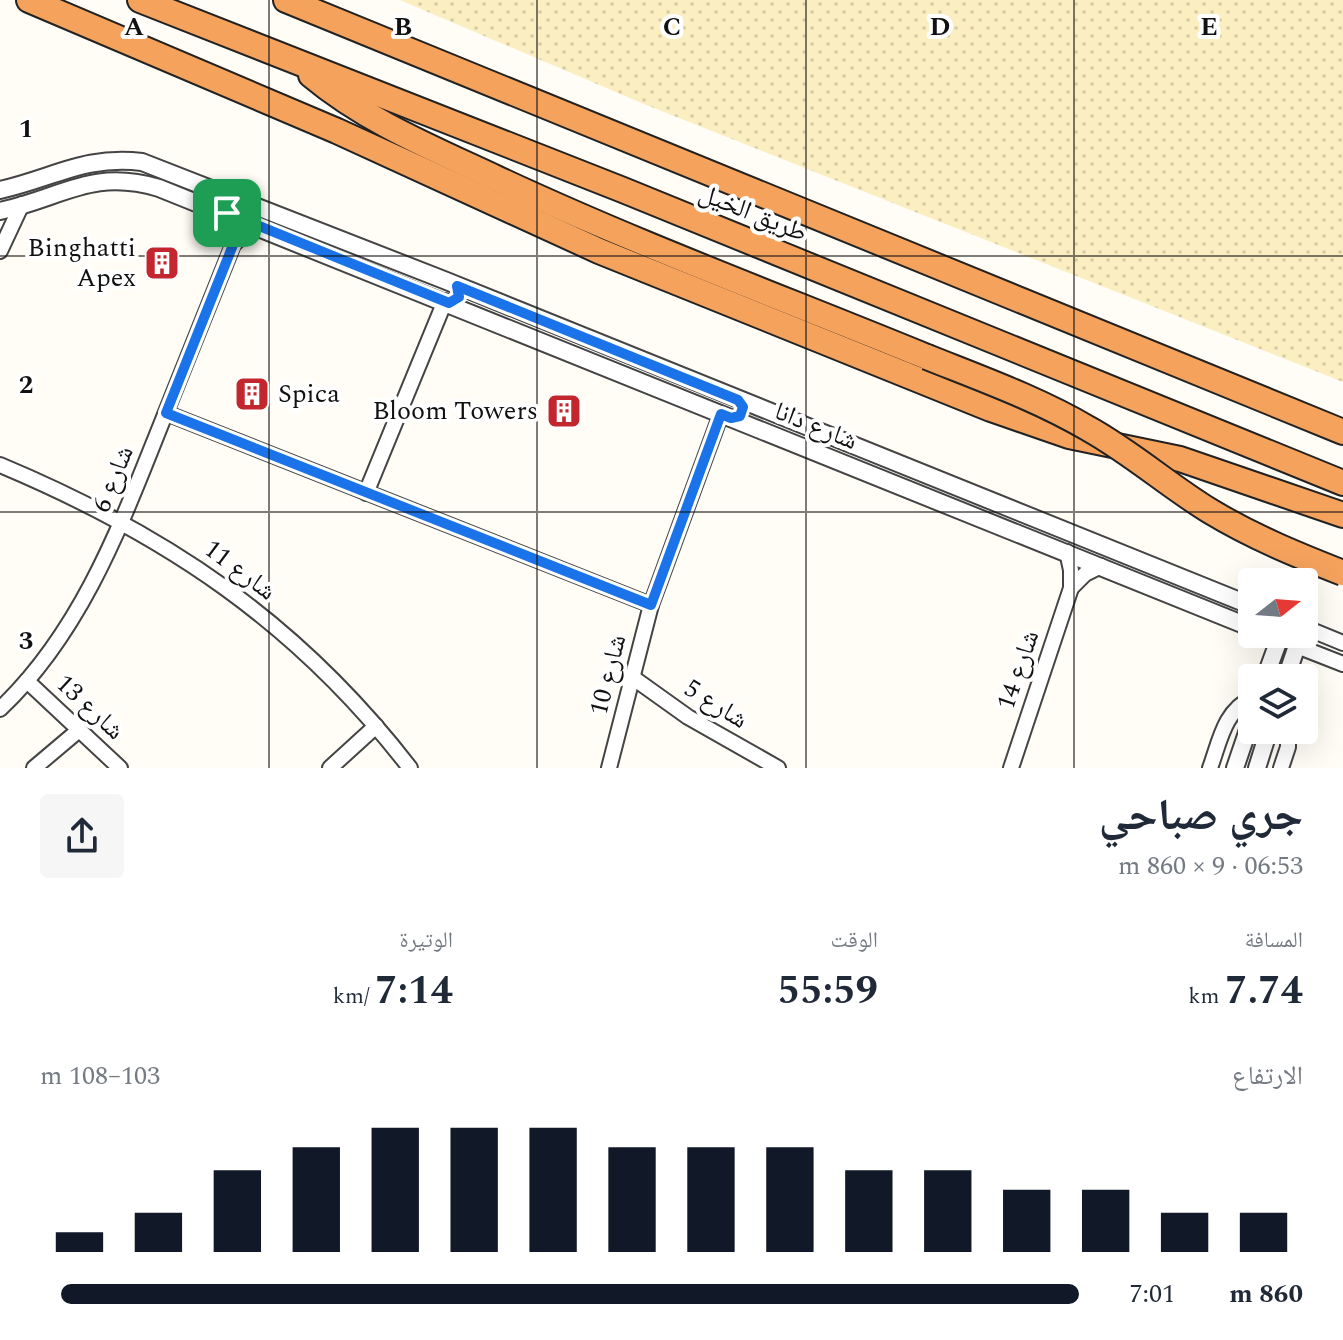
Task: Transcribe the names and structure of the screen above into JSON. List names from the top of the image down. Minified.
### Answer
{"streets":{"highway":["طريق الخيل"],"street":["شارع دانا","شارع 6","شارع 11","شارع 14","شارع 10","شارع 5","شارع 13"]},"crossings":[["شارع دانا","شارع 14"],["شارع دانا","شارع 10"],["شارع 6","شارع 11"],["شارع 6","شارع 13"],["شارع 10","شارع 5"]],"places":{"building":["Binghatti Apex","Spica","Bloom Towers"]},"north":"right","page":{"heading":["جري صباحي","06:53 · 9 × 860 m"],"stats":[["المسافة","7.74 km"],["الوقت","55:59"],["الوتيرة","7:14 /km"]],"chart":["الارتفاع","103–108 m"],"list":[{"name":"860 m","note":"7:01"}]},"grid":{"columns":["A","B","C","D","E"],"rows":["1","2","3"]}}
